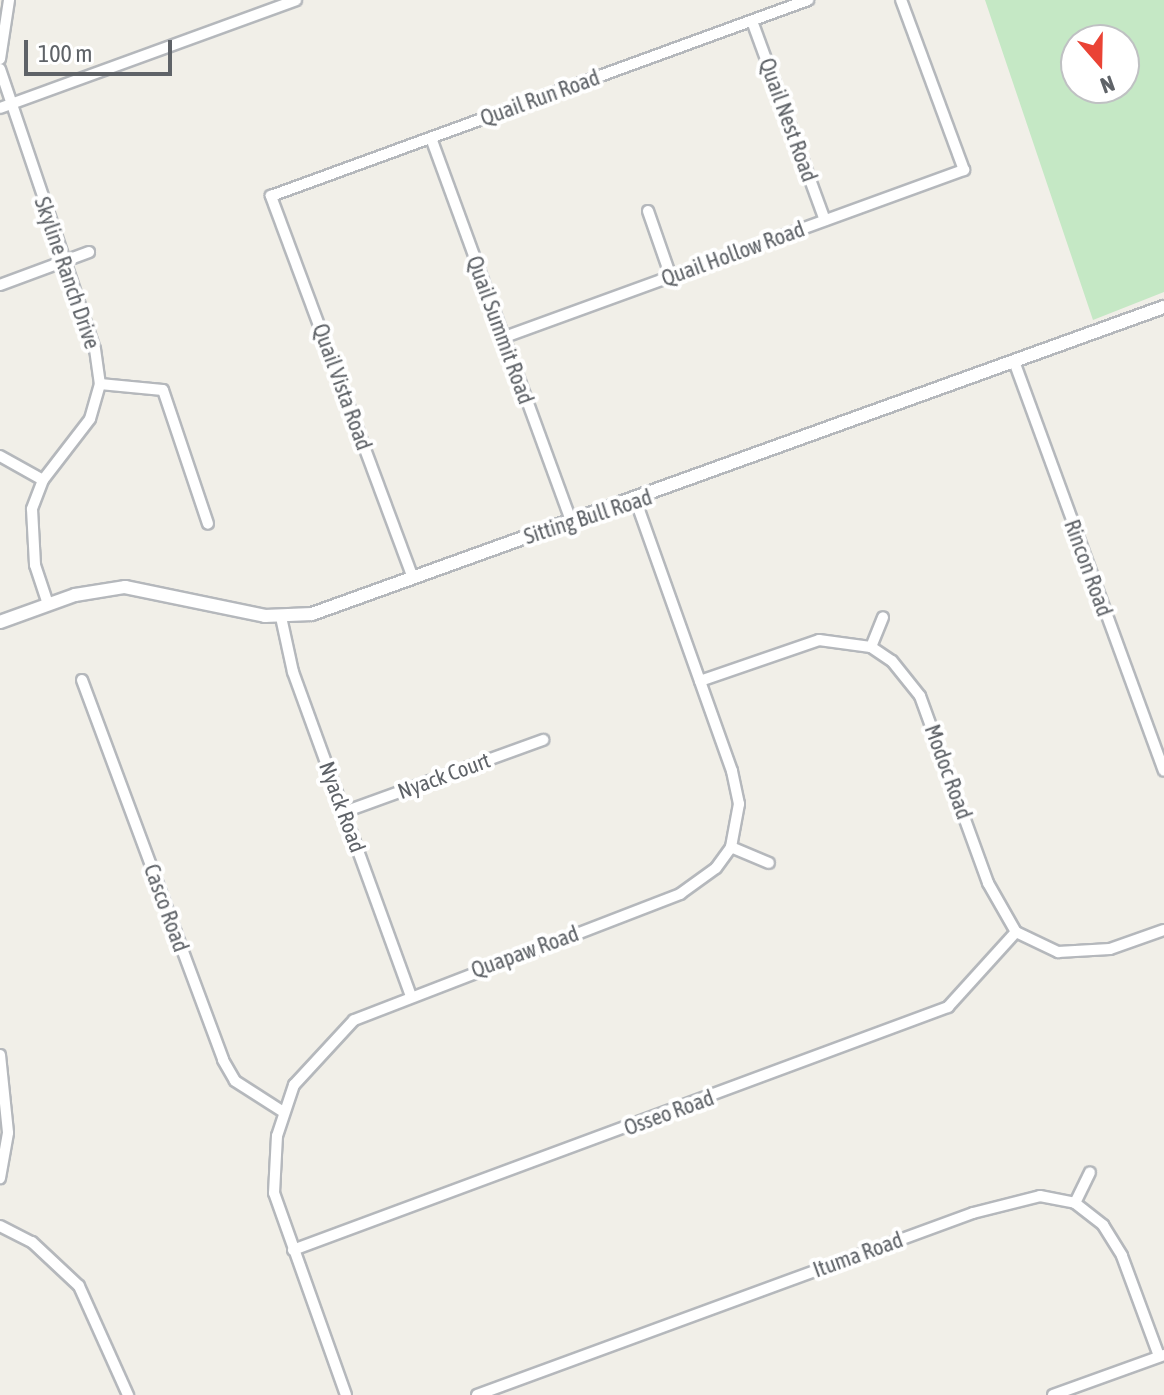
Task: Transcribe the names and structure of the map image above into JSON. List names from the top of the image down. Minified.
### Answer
{"streets":{"street":["Quail Run Road","Quail Nest Road","Quail Hollow Road","Skyline Ranch Drive","Quail Summit Road","Quail Vista Road","Sitting Bull Road","Rincon Road","Modoc Road","Nyack Court","Nyack Road","Casco Road","Quapaw Road","Osseo Road","Ituma Road"]},"crossings":[["Quail Run Road","Quail Nest Road"],["Quail Run Road","Quail Summit Road"],["Quail Run Road","Quail Vista Road"],["Quail Nest Road","Quail Hollow Road"],["Quail Hollow Road","Quail Summit Road"],["Skyline Ranch Drive","Sitting Bull Road"],["Quail Summit Road","Sitting Bull Road"],["Quail Vista Road","Sitting Bull Road"],["Sitting Bull Road","Rincon Road"],["Sitting Bull Road","Nyack Road"],["Modoc Road","Osseo Road"],["Nyack Court","Nyack Road"],["Nyack Road","Quapaw Road"],["Casco Road","Quapaw Road"],["Quapaw Road","Osseo Road"]],"scale_bar":"100 m","north":"bottom"}
